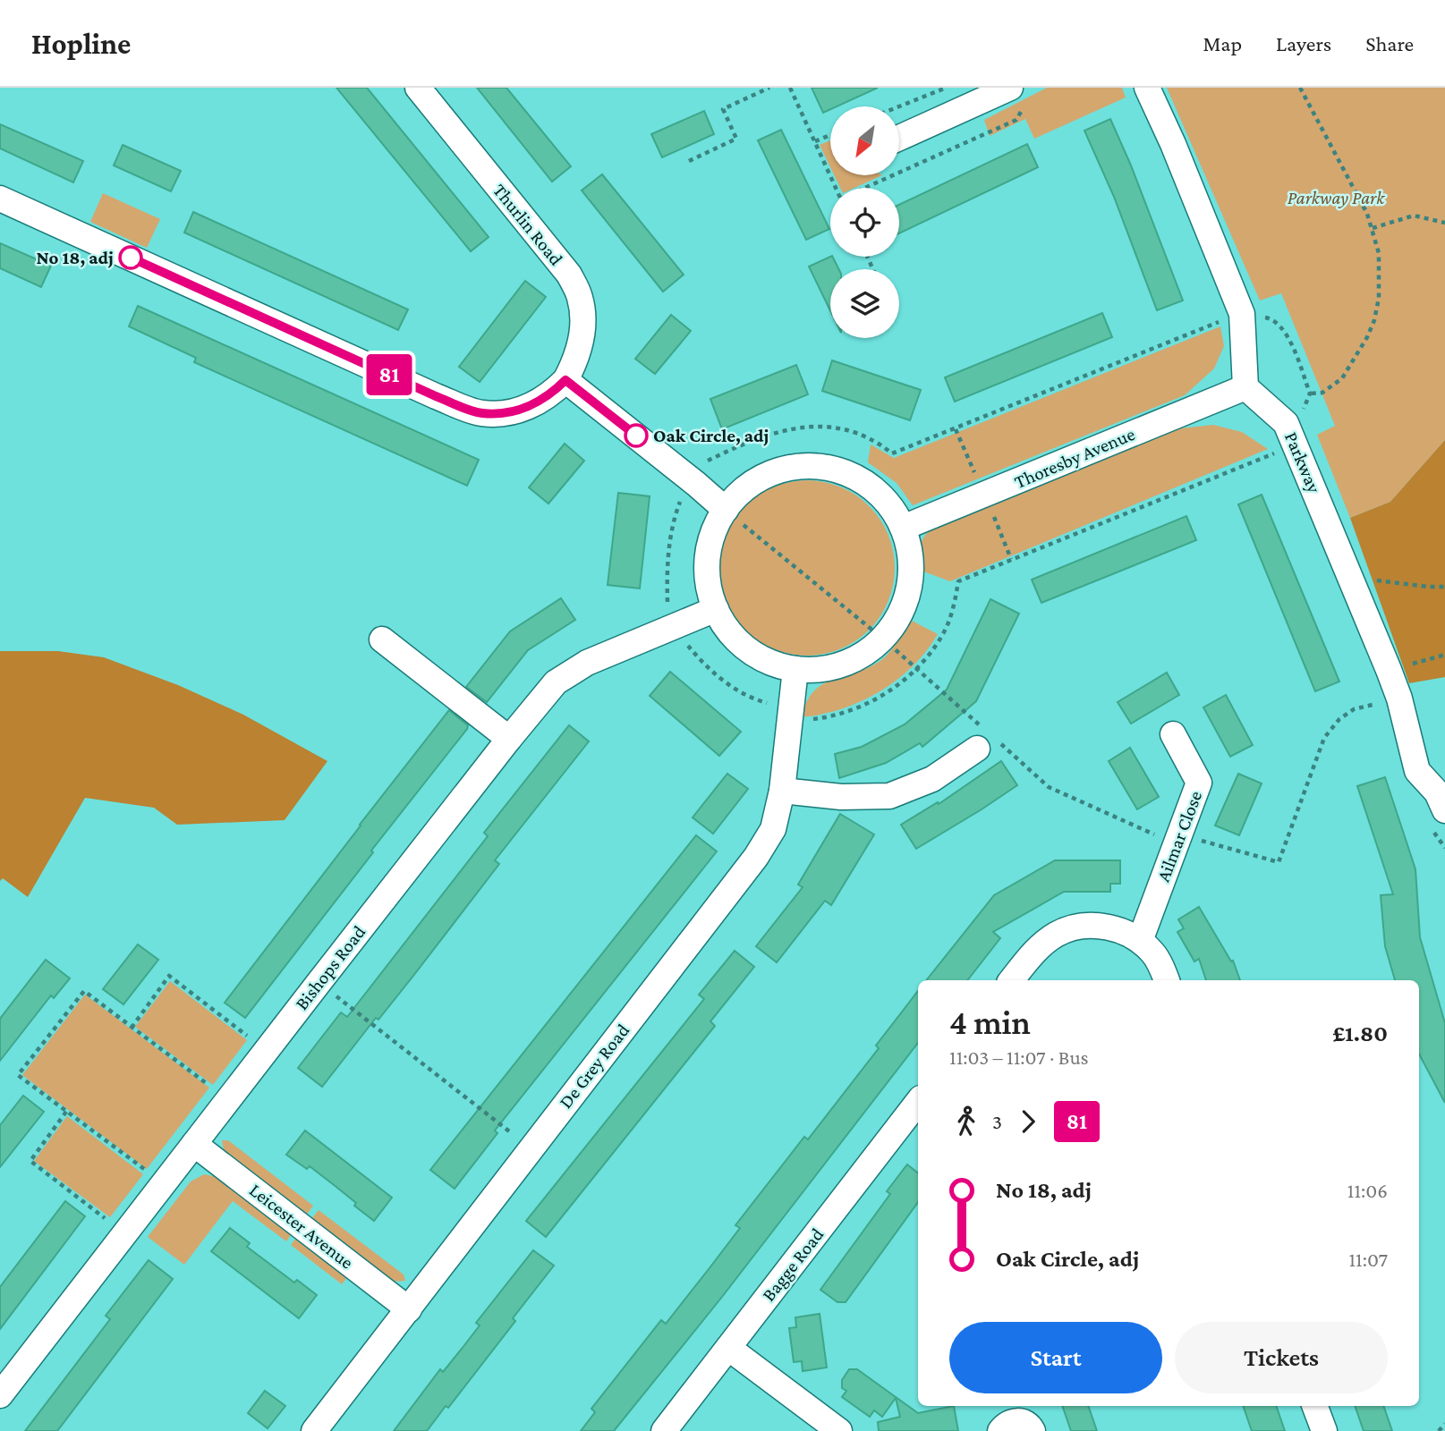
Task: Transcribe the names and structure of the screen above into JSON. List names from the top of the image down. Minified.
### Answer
{"streets":{"street":["Thurlin Road","Thoresby Avenue","Parkway","Ailmar Close","Bishops Road","De Grey Road","Leicester Avenue","Bagge Road"]},"crossings":[["Thoresby Avenue","Parkway"],["Bishops Road","Leicester Avenue"],["De Grey Road","Leicester Avenue"]],"parks":["Parkway Park"],"places":["No 18, adj","Oak Circle, adj"],"lines":["bus line 81"],"north":"bottom left","page":{"header":"Hopline","nav":["Map","Layers","Share"],"on_map":"81","heading":["4 min","11:03 – 11:07 · Bus","£1.80"],"legs":["3","81"],"list":[{"name":"No 18, adj","value":"11:06"},{"name":"Oak Circle, adj","value":"11:07"}],"buttons":["Start","Tickets"]}}
